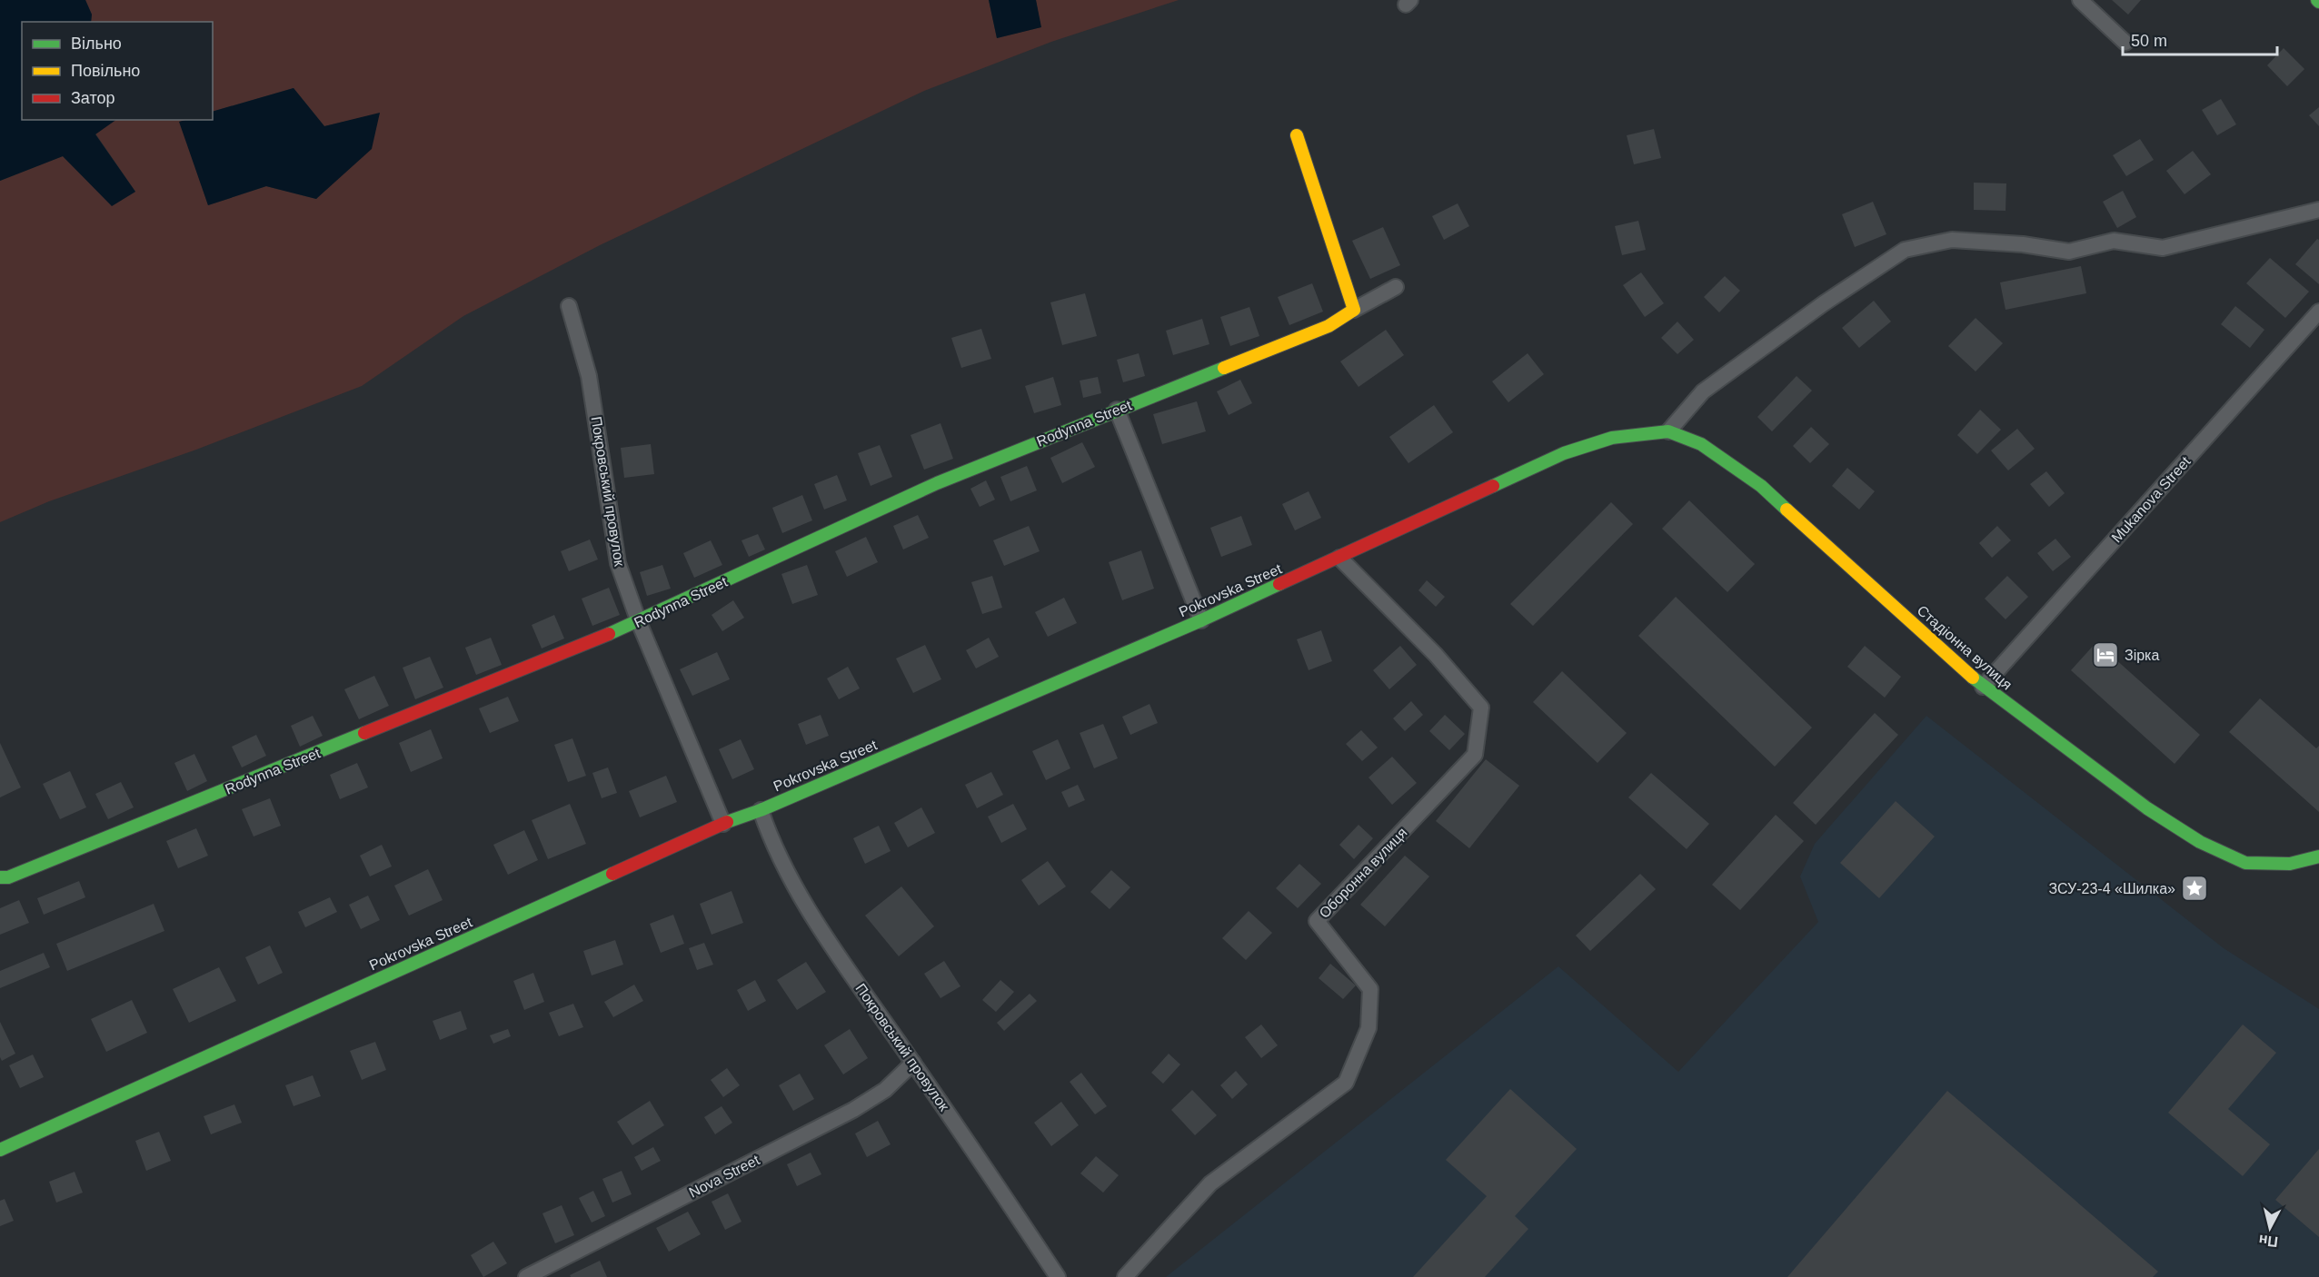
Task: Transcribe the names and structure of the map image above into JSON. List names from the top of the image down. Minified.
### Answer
{"streets":{"street":["Rodynna Street","Покровський провулок","Mukanova Street","Pokrovska Street","Стадіонна вулиця","Оборонна вулиця","Nova Street"]},"crossings":[["Rodynna Street","Покровський провулок"],["Покровський провулок","Pokrovska Street"],["Покровський провулок","Nova Street"],["Mukanova Street","Стадіонна вулиця"],["Pokrovska Street","Стадіонна вулиця"],["Pokrovska Street","Оборонна вулиця"]],"places":{"hotel":["Зірка"],"place":["ЗСУ-23-4 «Шилка»"]},"legend":["Вільно","Повільно","Затор"],"scale_bar":"50 m","north":"bottom"}
